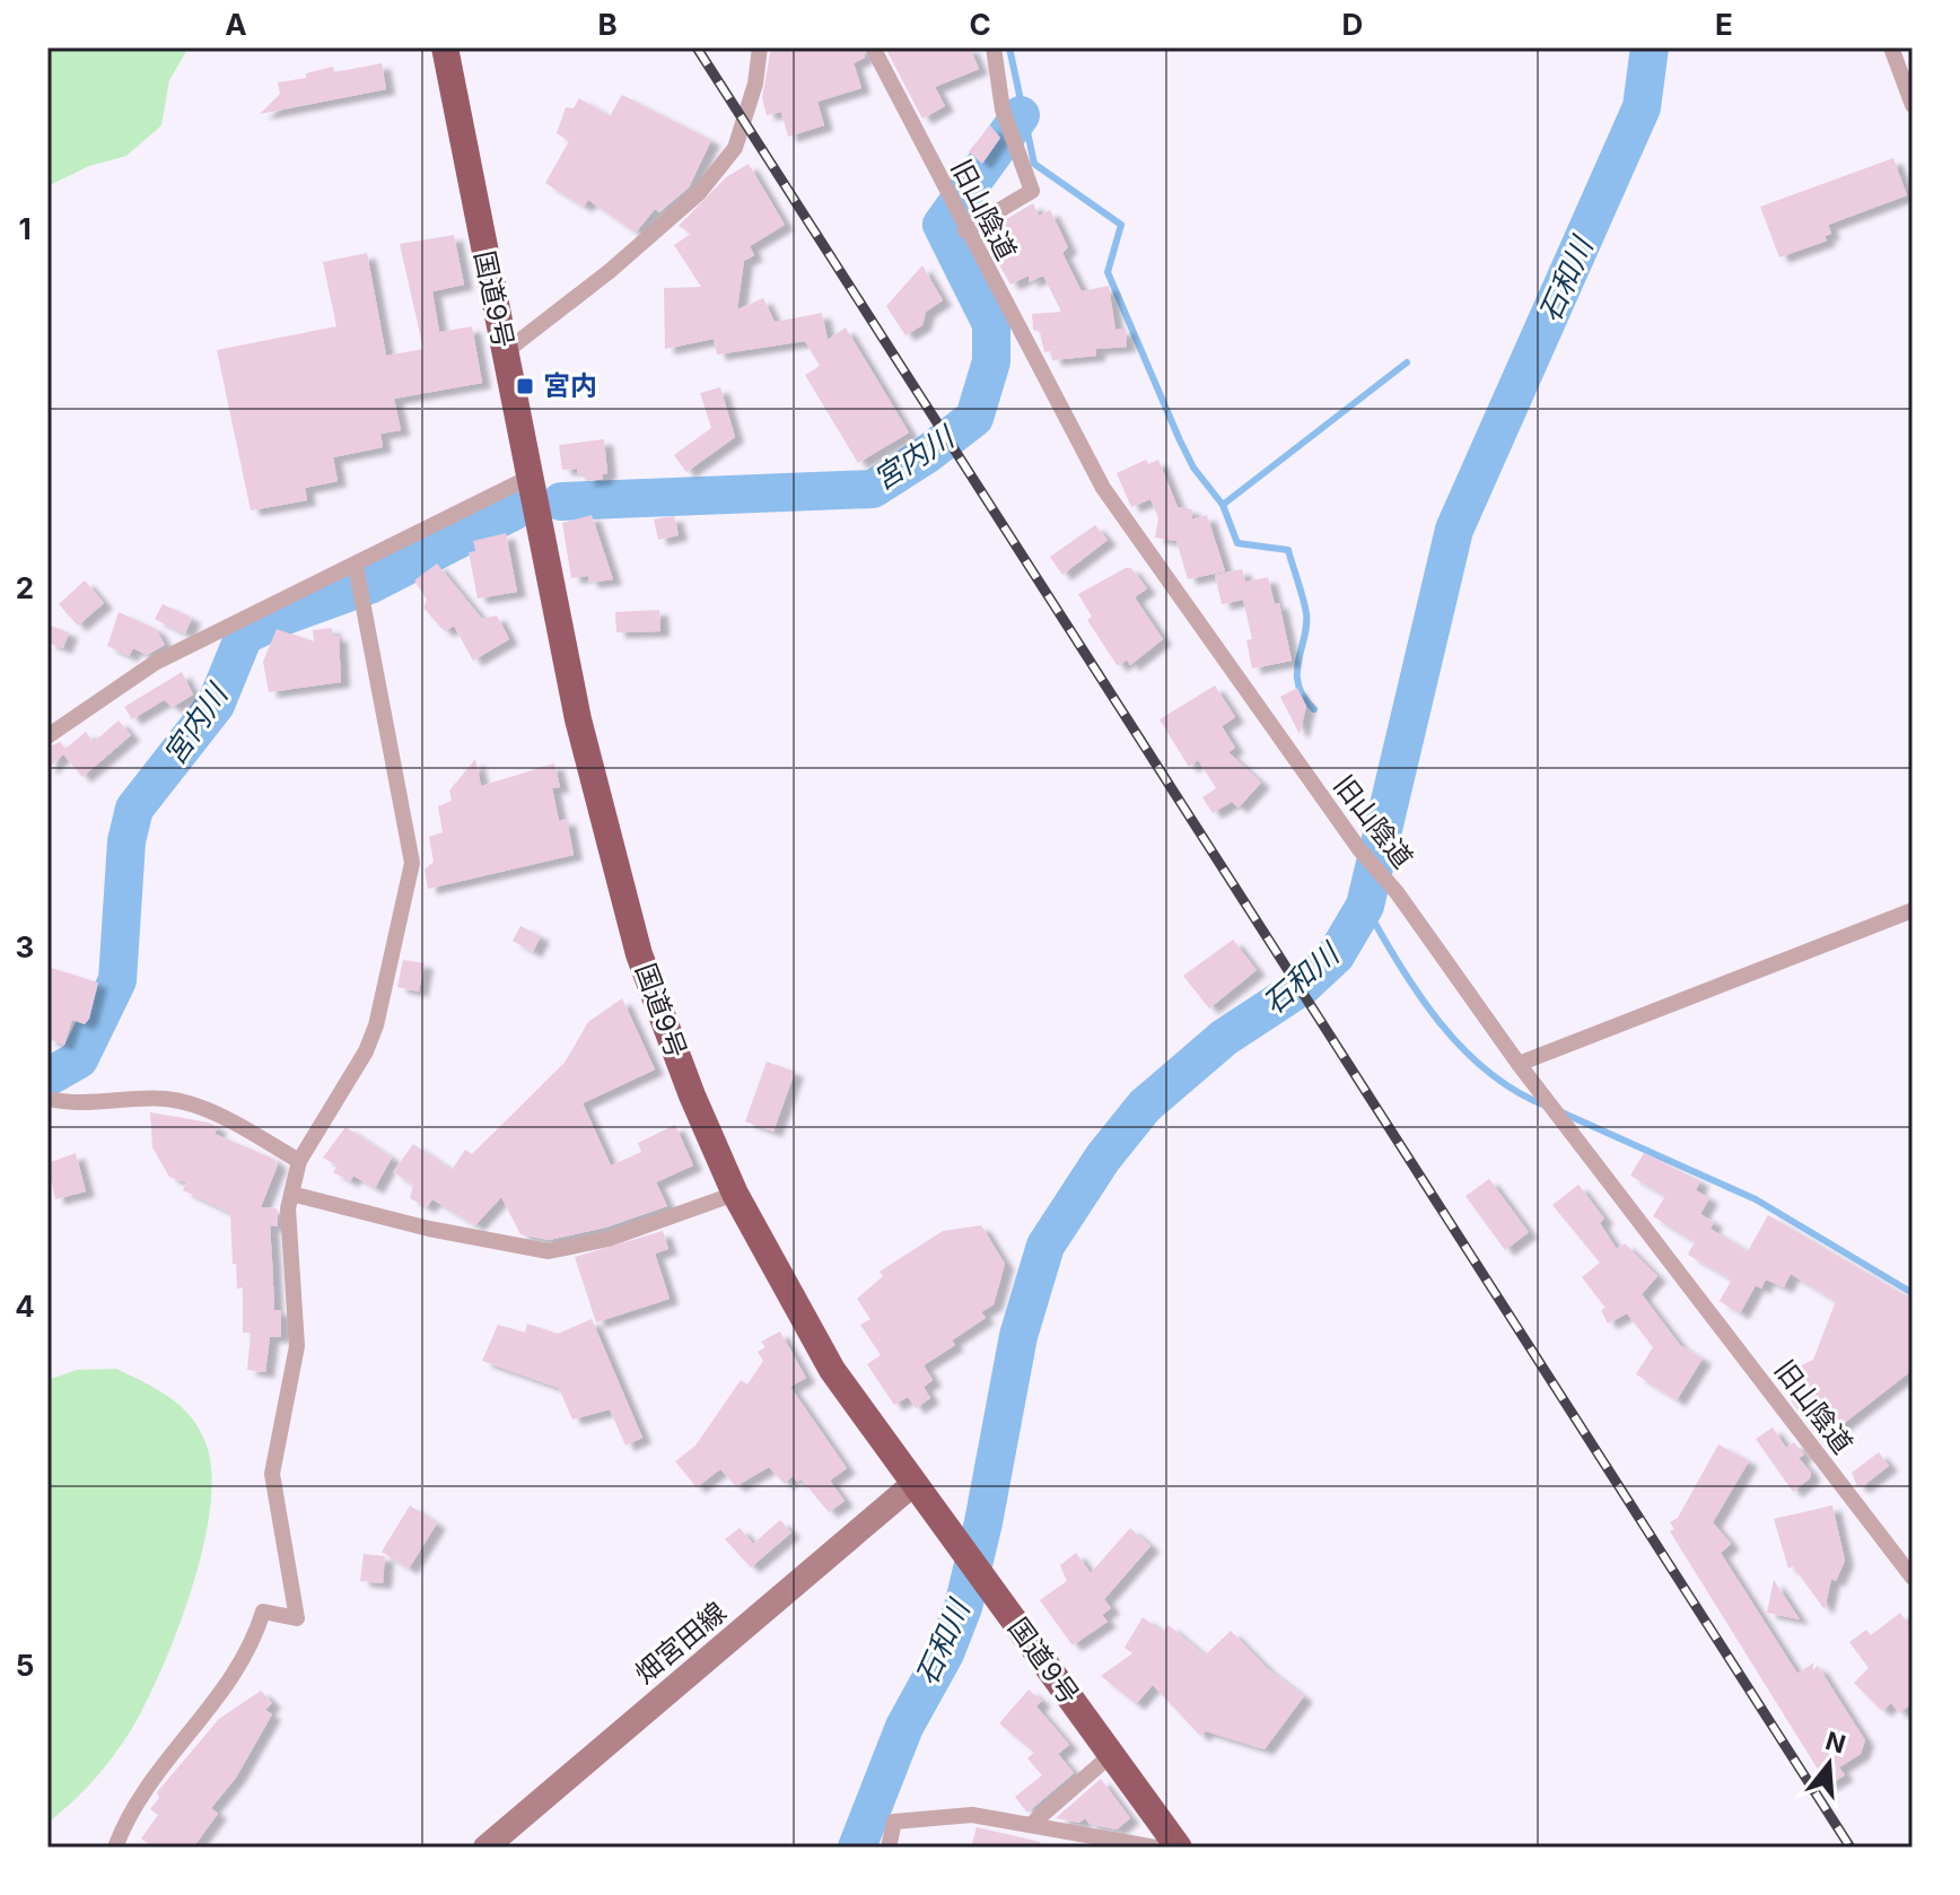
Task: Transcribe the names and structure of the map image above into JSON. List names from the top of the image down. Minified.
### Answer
{"streets":{"highway":["国道9号"],"main road":["畑宮田線"],"street":["旧山陰道"]},"crossings":[["国道9号","畑宮田線"]],"water":["石和川","宮内川"],"places":{"transit":["宮内"]},"north":"top","grid":{"columns":["A","B","C","D","E"],"rows":["1","2","3","4","5"]}}
